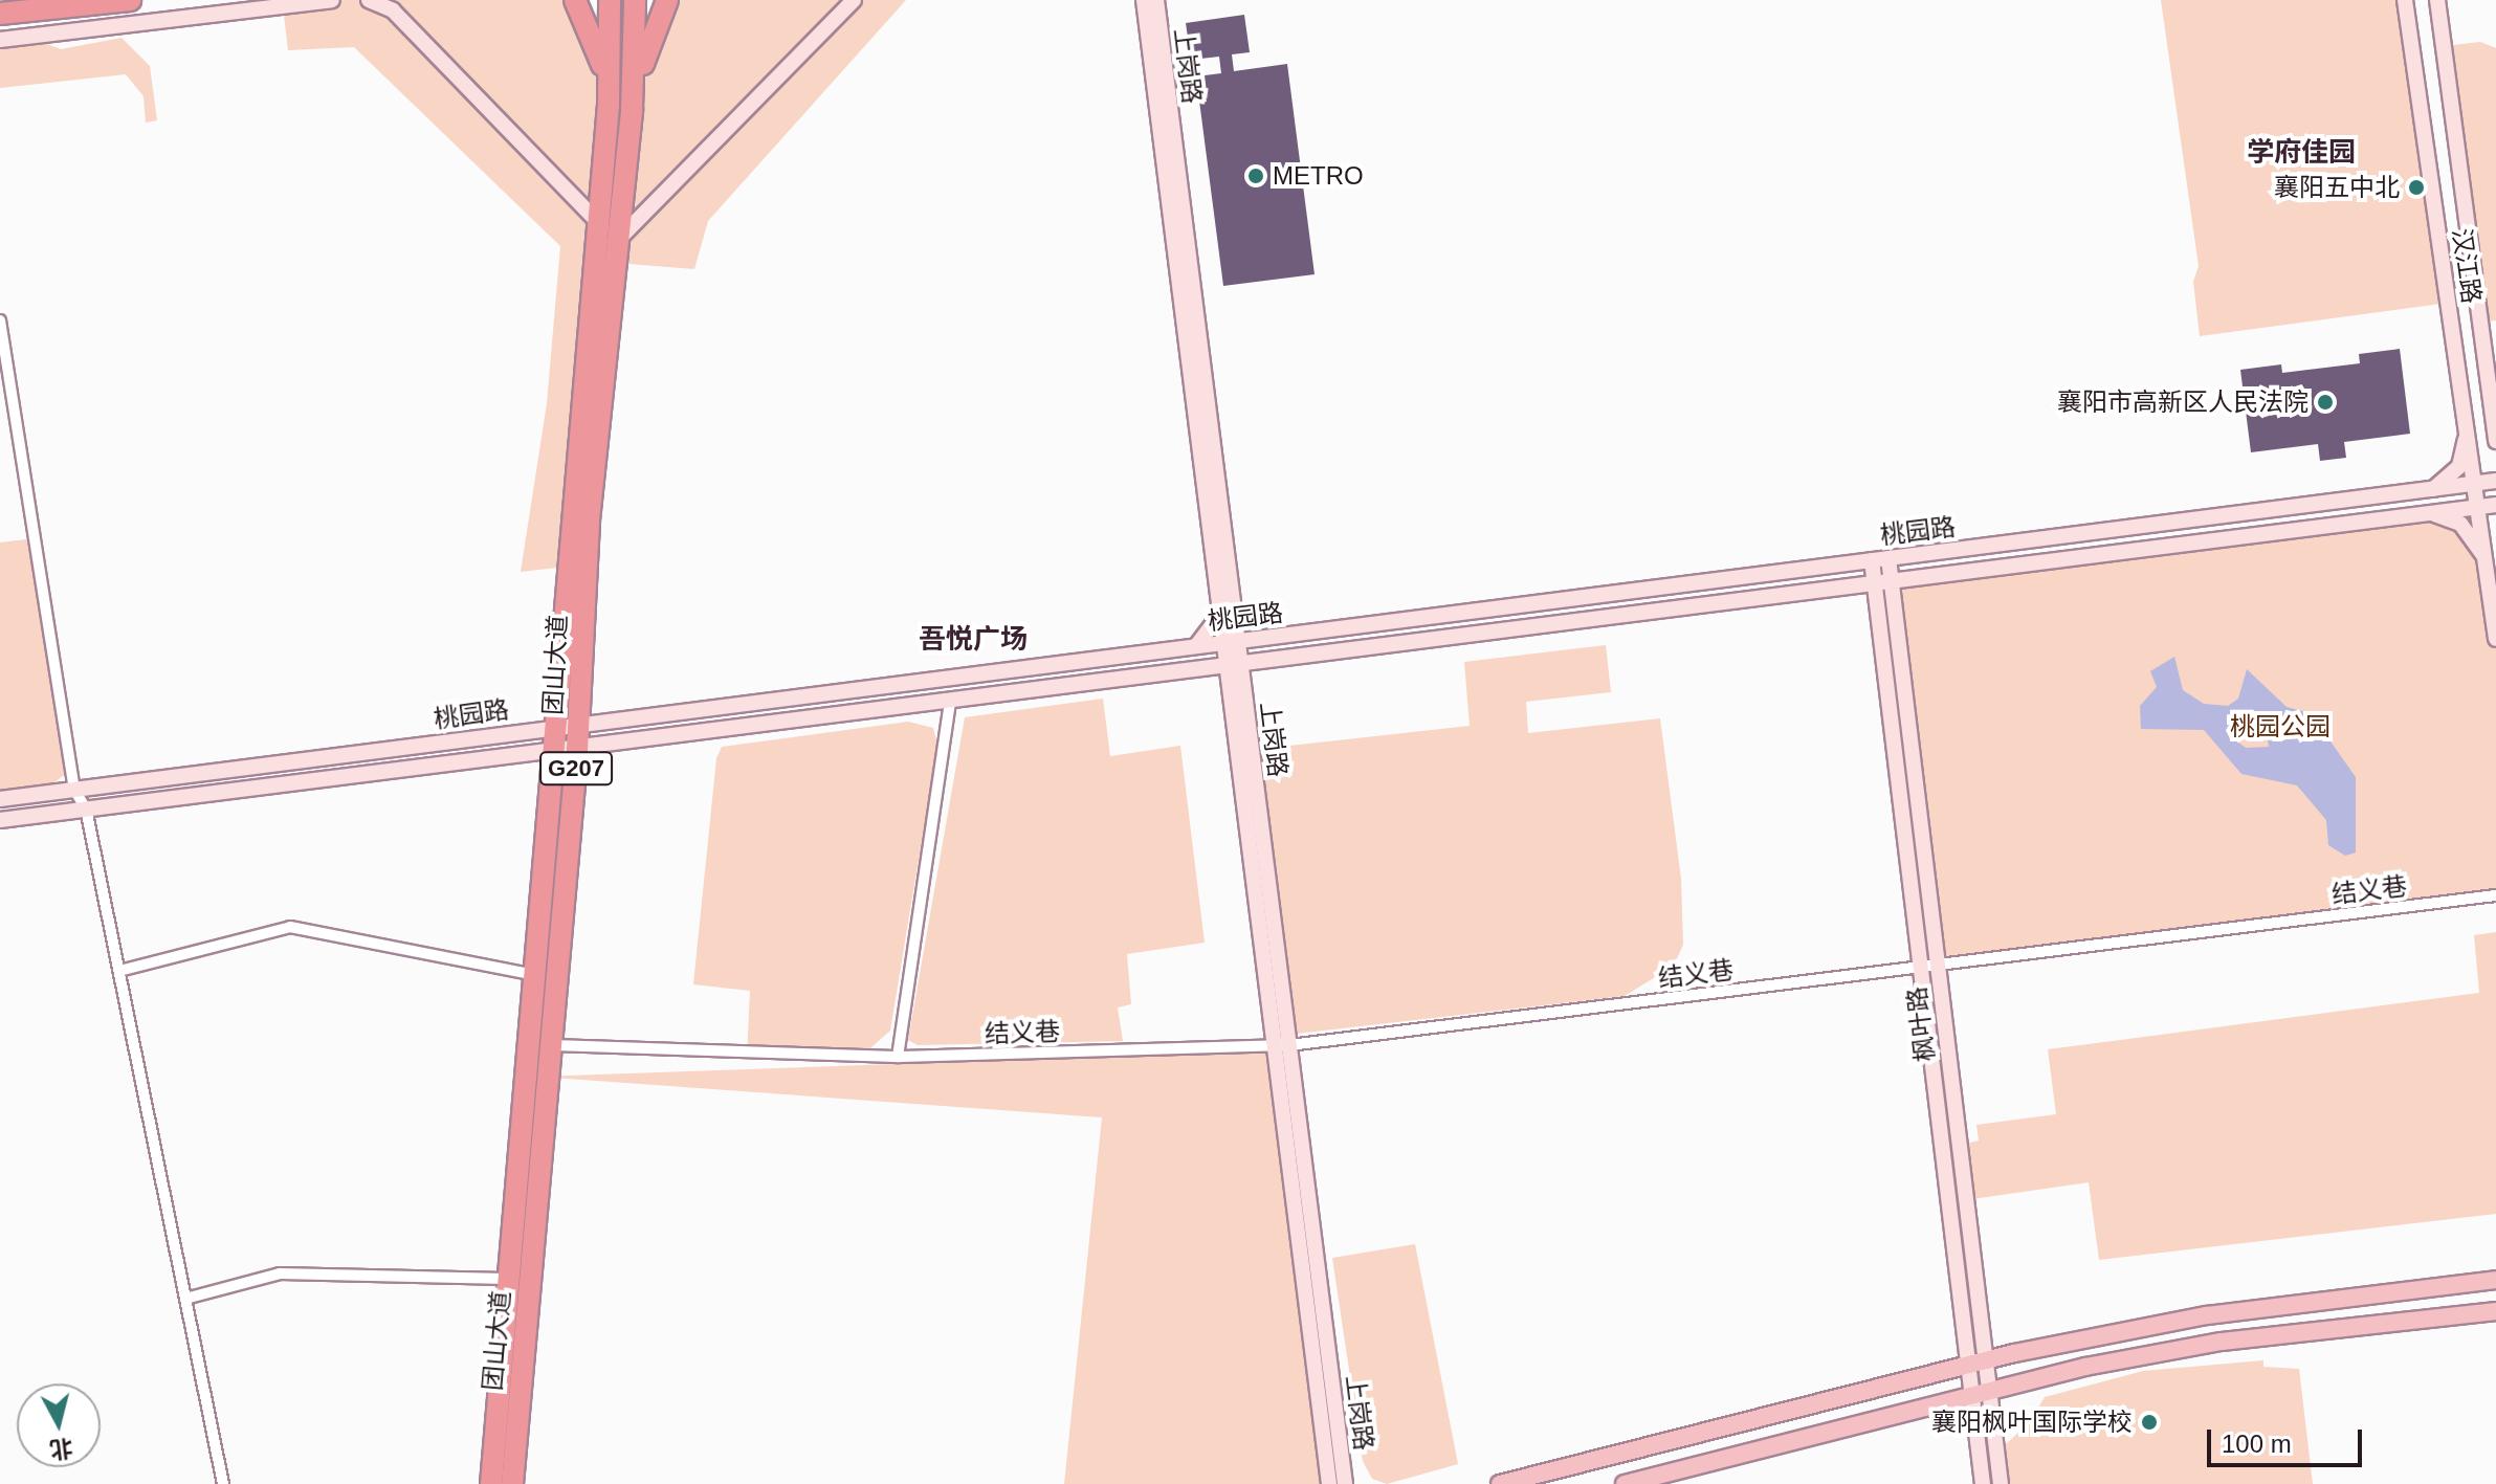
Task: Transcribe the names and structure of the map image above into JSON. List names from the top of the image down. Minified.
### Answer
{"streets":{"highway":["团山大道","G207"],"main road":["上岗路","汉江路","桃园路","枫叶路"],"street":["结义巷"]},"crossings":[["上岗路","桃园路"],["上岗路","结义巷"],["汉江路","桃园路"],["桃园路","团山大道"],["桃园路","枫叶路"],["团山大道","结义巷"],["结义巷","枫叶路"]],"districts":["学府佳园","吾悦广场"],"parks":["桃园公园"],"places":["METRO","襄阳五中北","襄阳市高新区人民法院","襄阳枫叶国际学校"],"scale_bar":"100 m","north":"bottom"}
